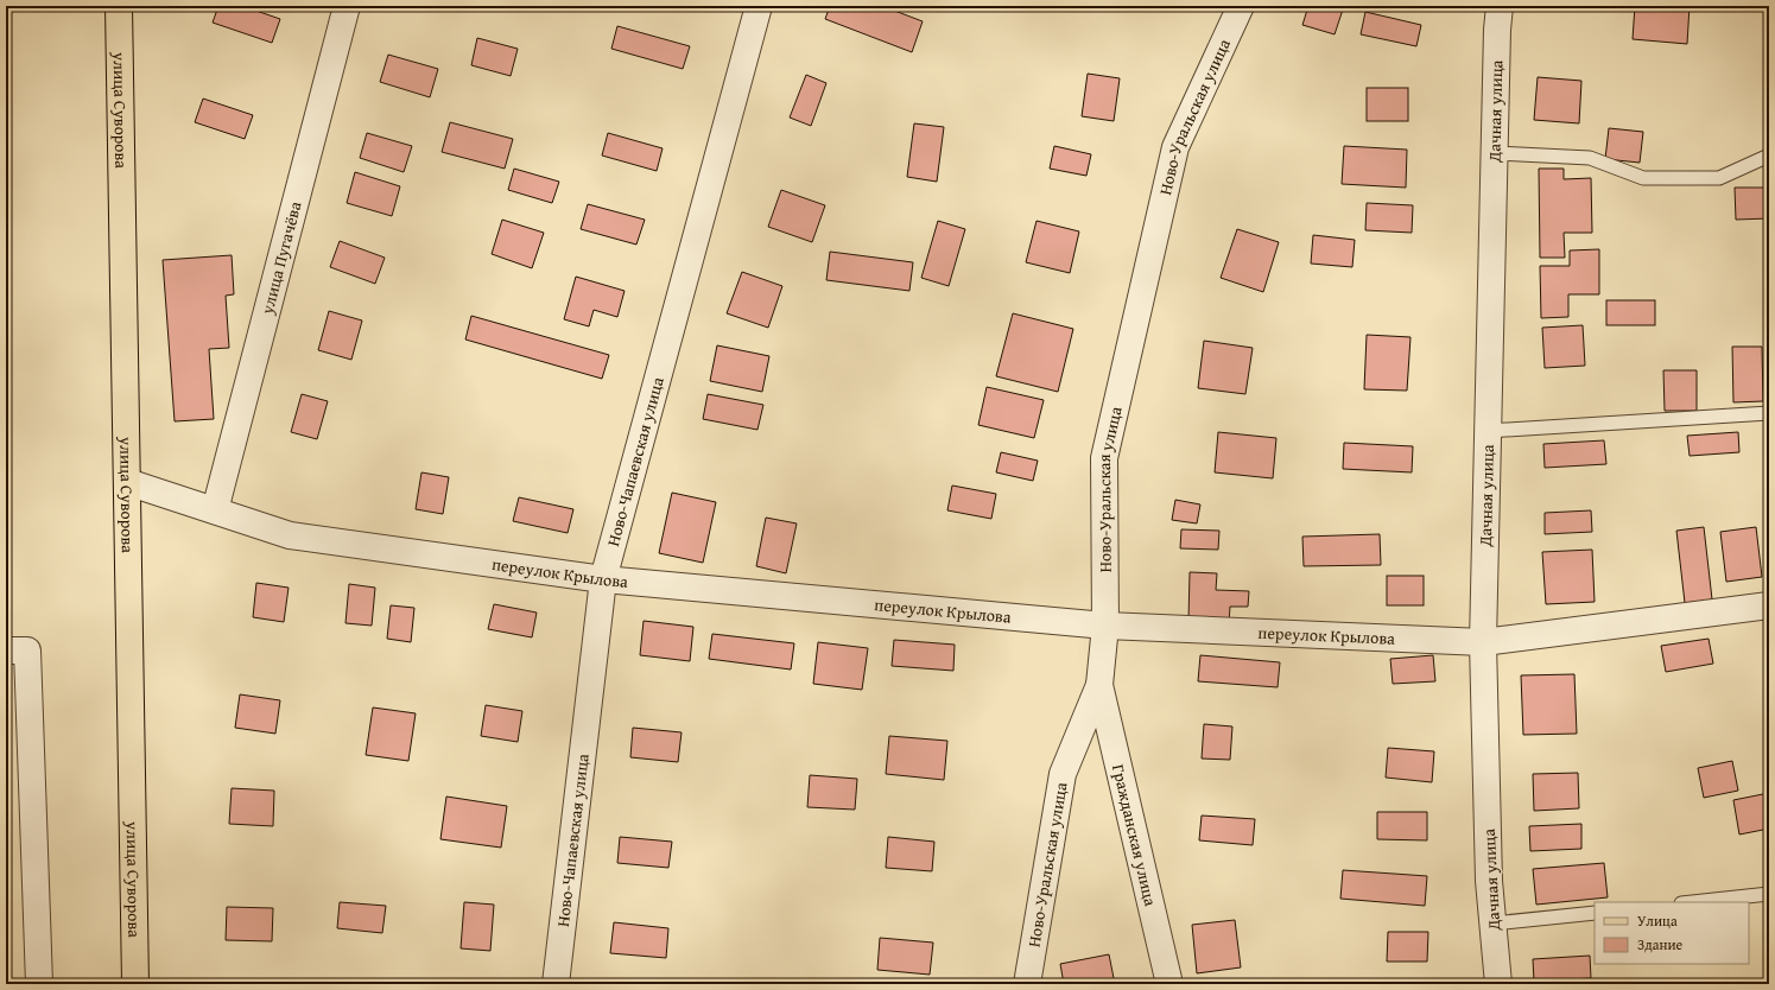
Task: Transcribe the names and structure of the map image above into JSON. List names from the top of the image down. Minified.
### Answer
{"streets":{"main road":["улица Суворова"],"street":["Дачная улица","Ново-Уральская улица","улица Пугачёва","Ново-Чапаевская улица","переулок Крылова","Гражданская улица"]},"crossings":[["улица Суворова","переулок Крылова"],["Дачная улица","переулок Крылова"],["Ново-Уральская улица","переулок Крылова"],["Ново-Уральская улица","Гражданская улица"],["улица Пугачёва","переулок Крылова"],["Ново-Чапаевская улица","переулок Крылова"]],"legend":["Улица","Здание"]}
